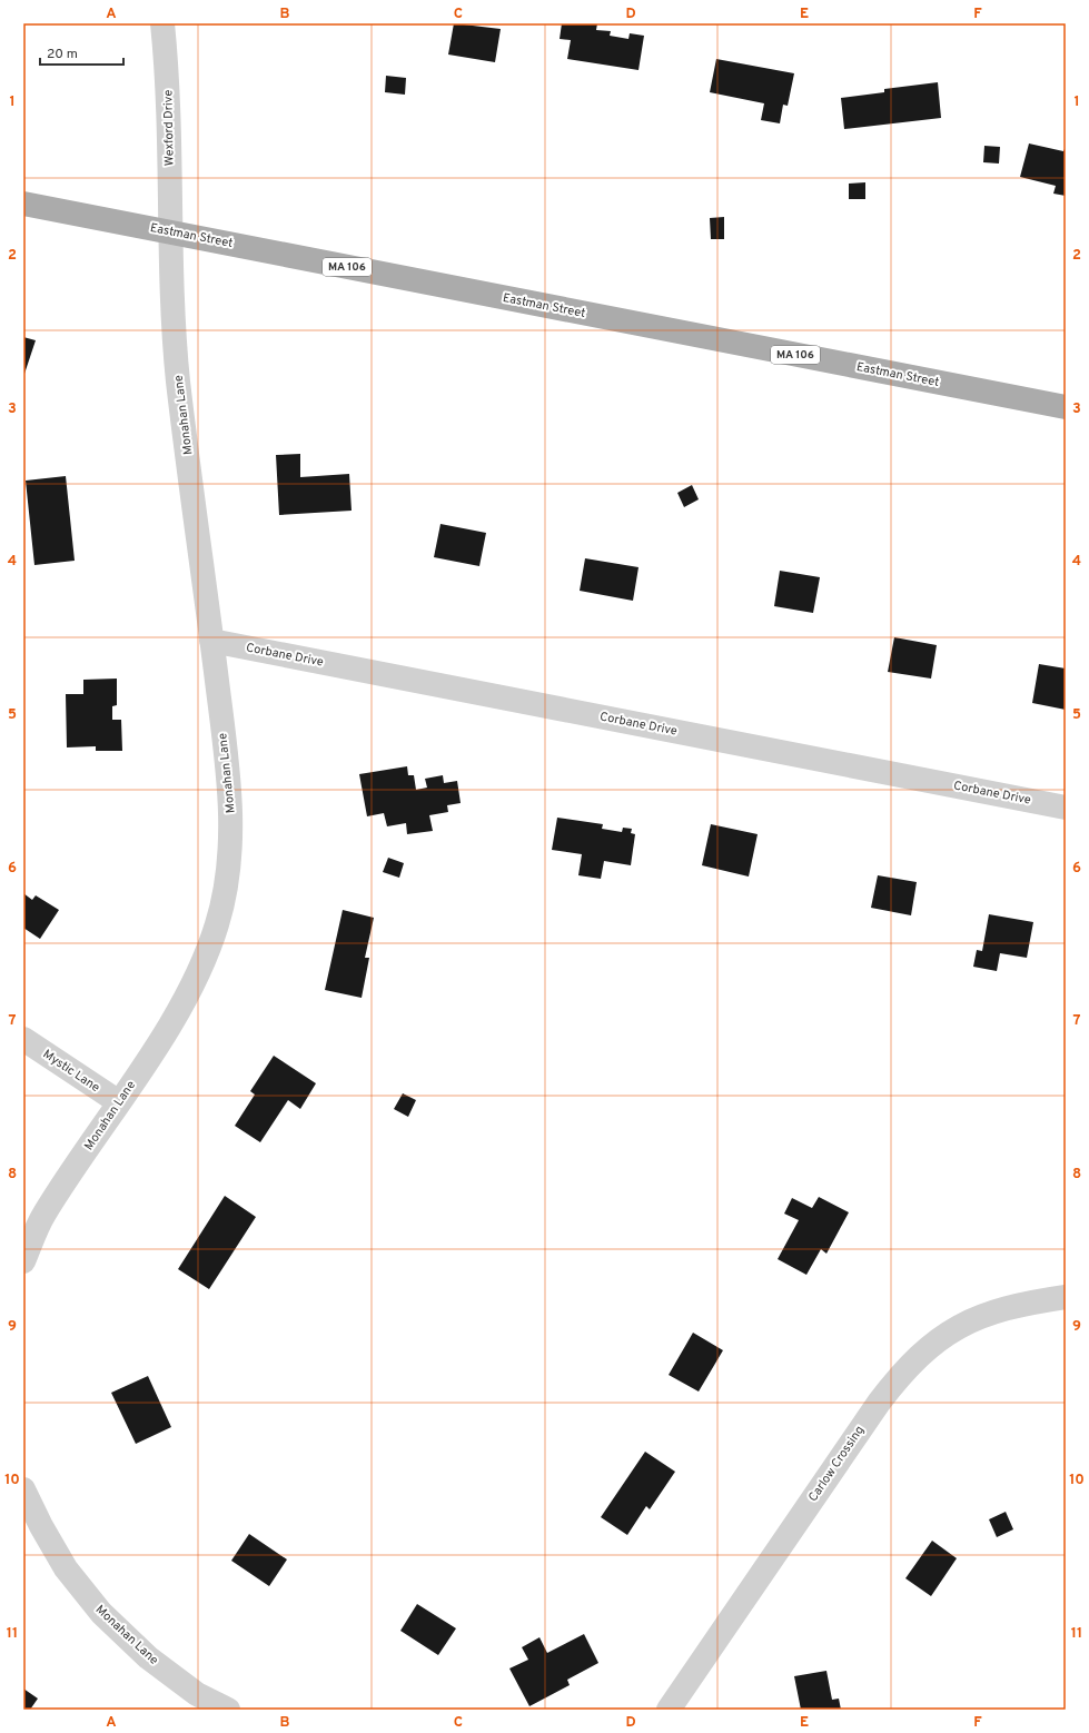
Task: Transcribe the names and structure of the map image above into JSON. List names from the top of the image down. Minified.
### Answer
{"streets":{"main road":["Eastman Street","MA 106"],"street":["Wexford Drive","Monahan Lane","Corbane Drive","Mystic Lane","Carlow Crossing"]},"crossings":[["Wexford Drive","Eastman Street"],["Wexford Drive","Monahan Lane"],["Eastman Street","Monahan Lane"],["Monahan Lane","Corbane Drive"],["Monahan Lane","Mystic Lane"]],"scale_bar":"20 m","grid":{"columns":["A","B","C","D","E","F"],"rows":["1","2","3","4","5","6","7","8","9","10","11"]}}
